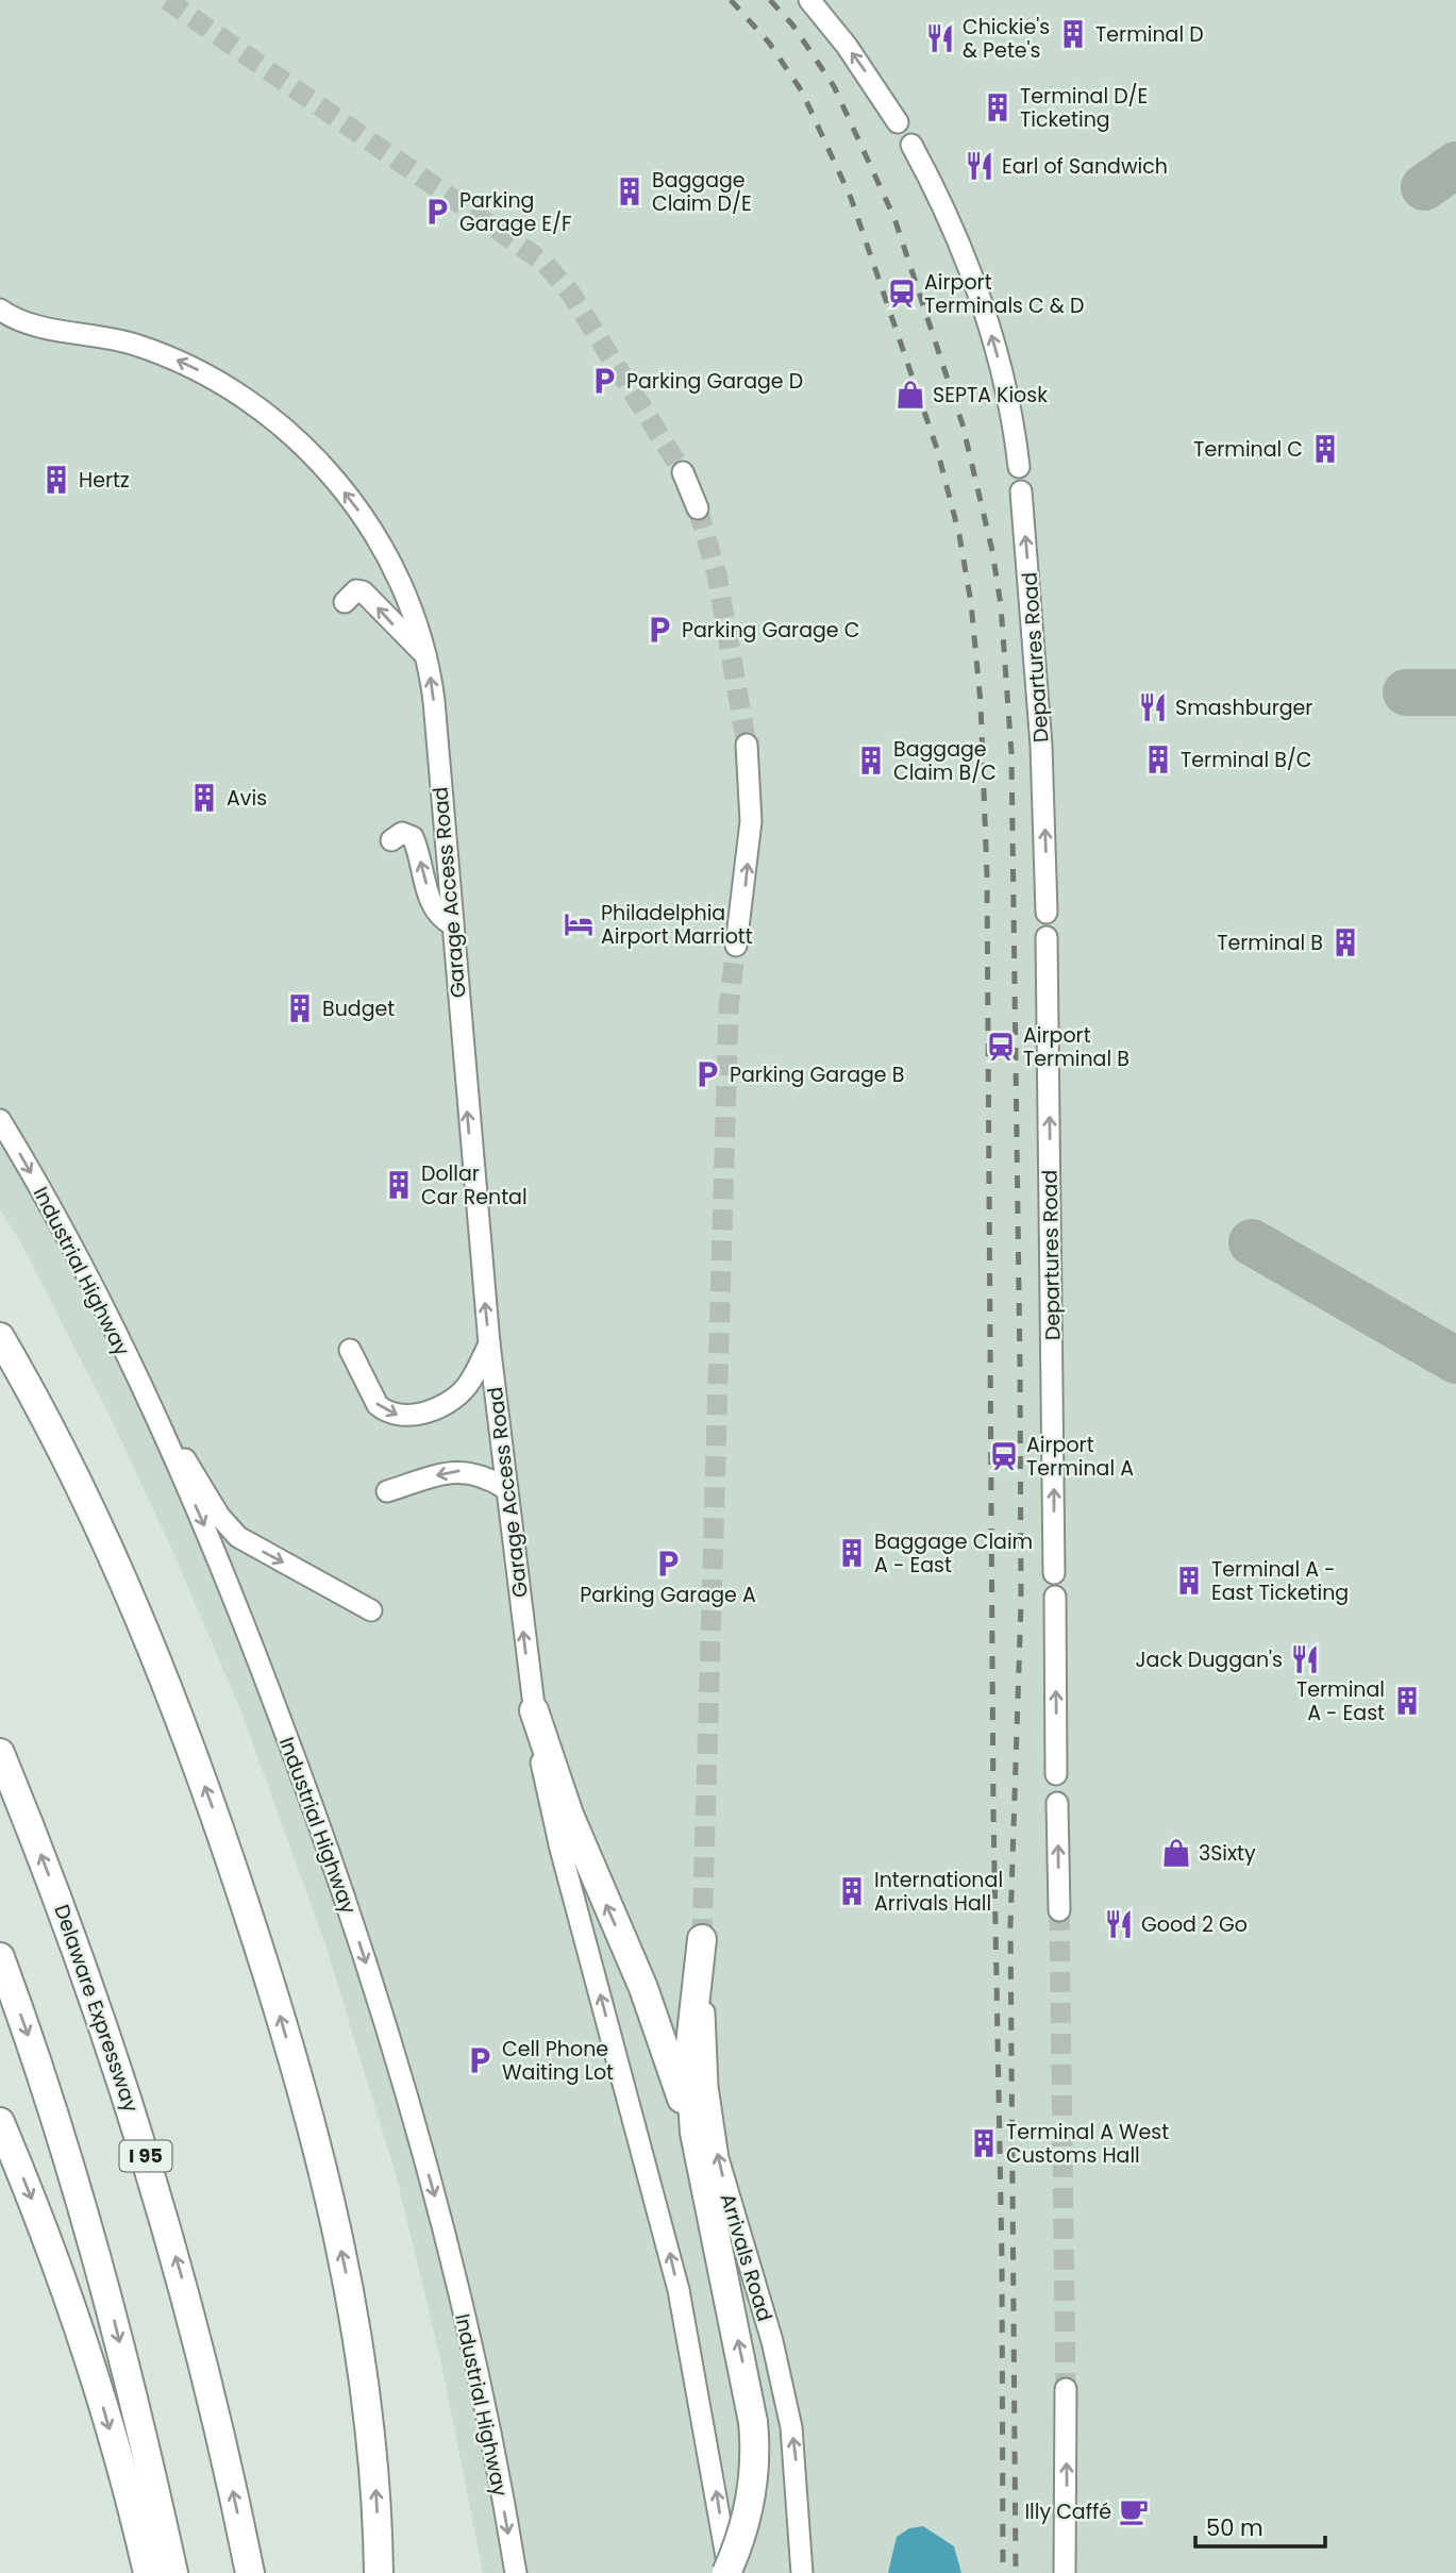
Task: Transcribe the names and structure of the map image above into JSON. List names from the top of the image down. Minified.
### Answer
{"streets":{"highway":["Delaware Expressway","I 95"],"street":["Departures Road","Garage Access Road","Industrial Highway","Arrivals Road"]},"one_way":["Departures Road","Garage Access Road","Industrial Highway","Arrivals Road"],"places":{"building":["Terminal D","Terminal D/E Ticketing","Baggage Claim D/E","Terminal C","Hertz","Terminal B/C","Baggage Claim B/C","Avis","Terminal B","Budget","Dollar Car Rental","Baggage Claim A - East","Terminal A - East Ticketing","Terminal A - East","International Arrivals Hall","Terminal A West Customs Hall"],"restaurant":["Chickie's & Pete's","Earl of Sandwich","Smashburger","Jack Duggan's","Good 2 Go"],"parking":["Parking Garage E/F","Parking Garage D","Parking Garage C","Parking Garage B","Parking Garage A","Cell Phone Waiting Lot"],"station":["Airport Terminals C & D","Airport Terminal B","Airport Terminal A"],"shop":["SEPTA Kiosk","3Sixty"],"hotel":["Philadelphia Airport Marriott"],"cafe":["Illy Caffé"]},"scale_bar":"50 m"}
